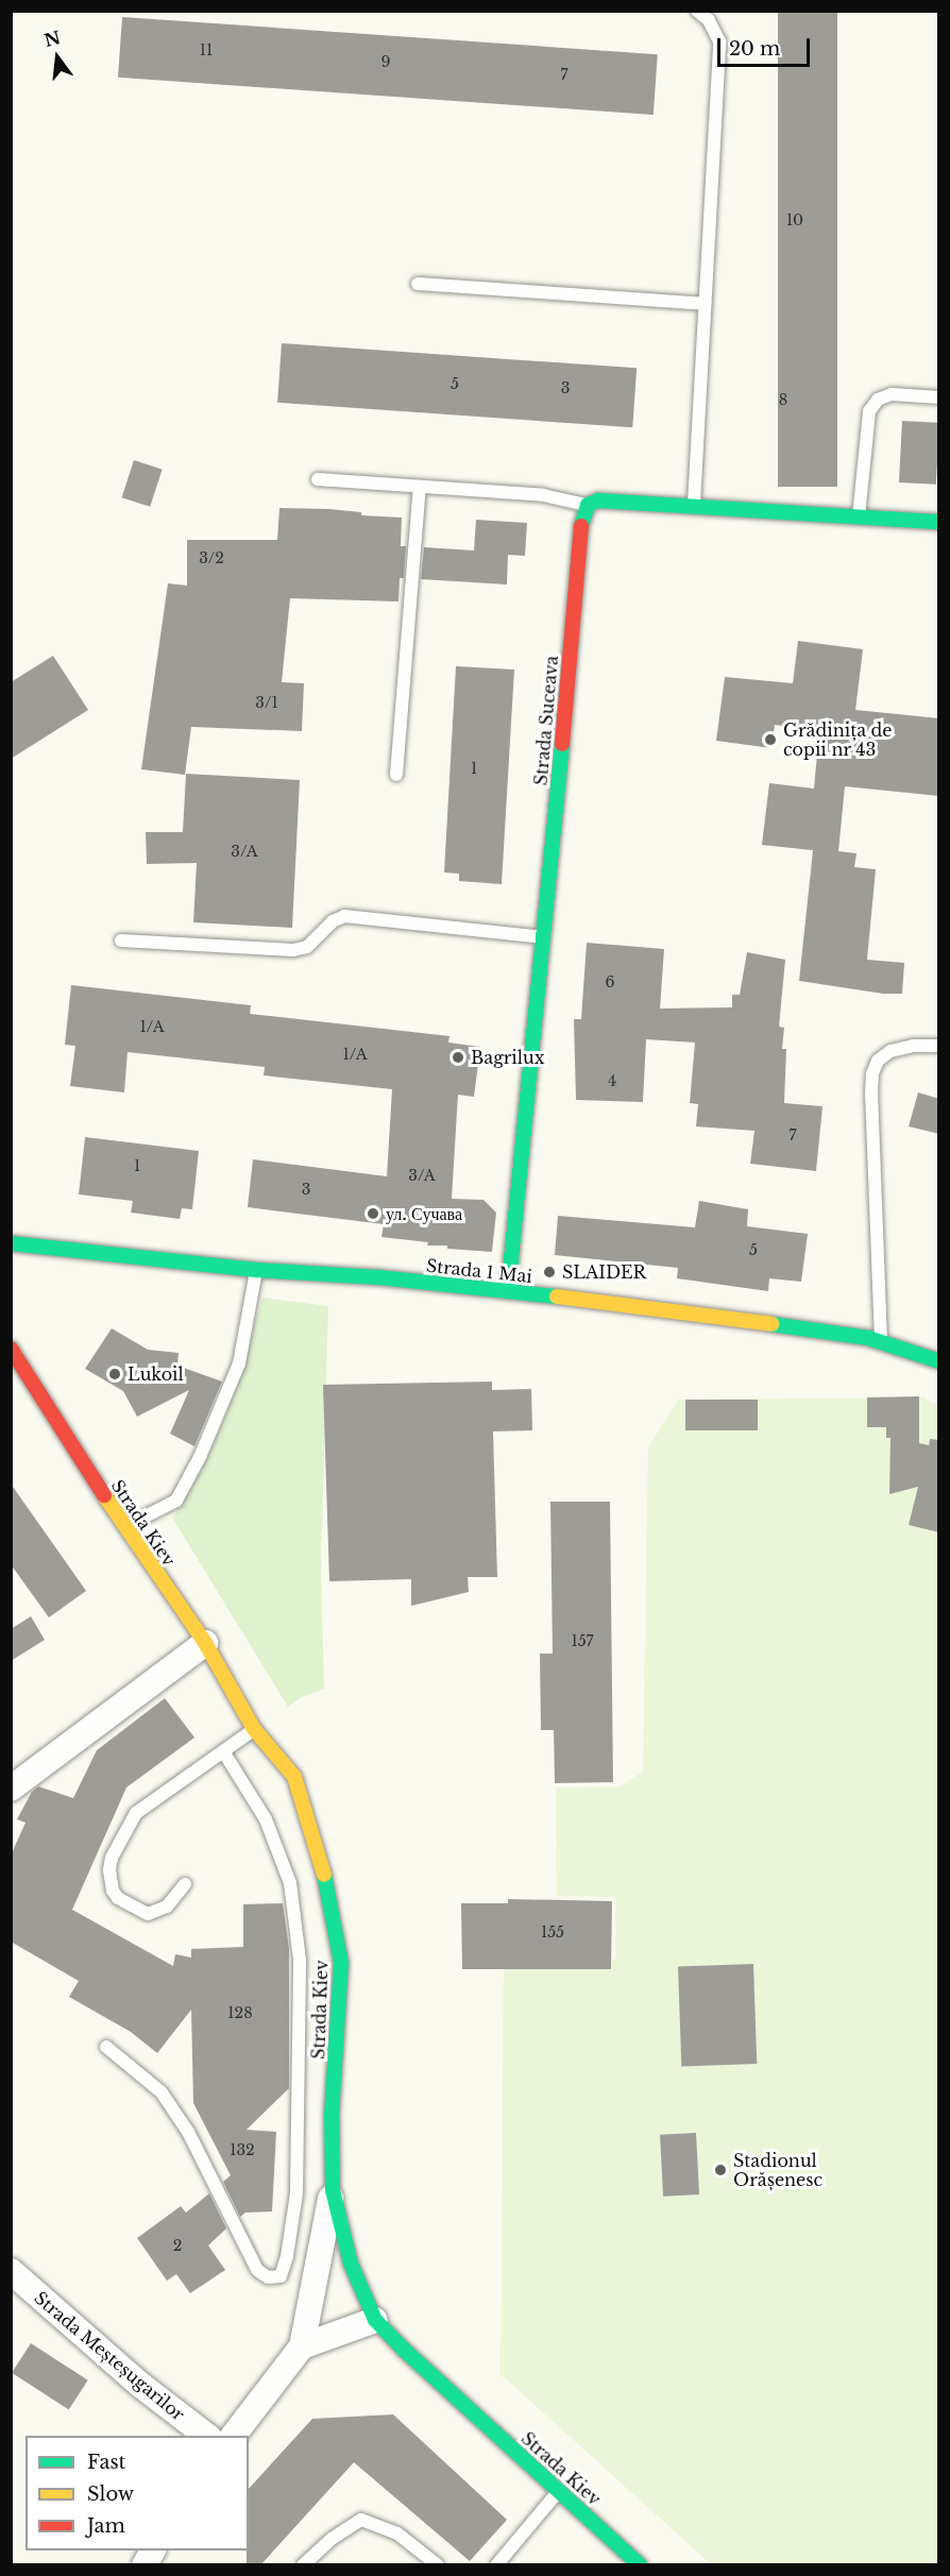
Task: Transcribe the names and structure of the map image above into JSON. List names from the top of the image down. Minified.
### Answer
{"streets":{"street":["Strada Suceava","Strada 1 Mai","Strada Kiev","Strada Meșteșugarilor"]},"crossings":[["Strada Suceava","Strada 1 Mai"]],"places":["Grădinița de copii nr 43","Bagrilux","ул. Сучава","SLAIDER","Lukoil","Stadionul Orășenesc"],"house_numbers":["11","9","7","10","5","3","8","3/2","3/1","1","3/A","6","1/A","1/A","4","7","1","3/A","3","5","157","155","128","132","2"],"legend":["Fast","Slow","Jam"],"scale_bar":"20 m","north":"top"}
